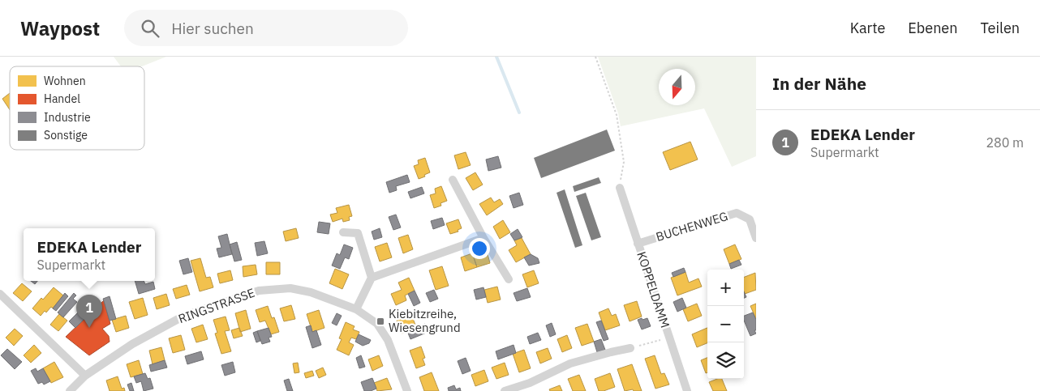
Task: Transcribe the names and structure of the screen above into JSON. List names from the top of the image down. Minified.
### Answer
{"streets":{"street":["BUCHENWEG","KOPPELDAMM","RINGSTRASSE"]},"crossings":[["BUCHENWEG","KOPPELDAMM"]],"places":{"transit":["Kiebitzreihe, Wiesengrund"]},"legend":["Wohnen","Handel","Industrie","Sonstige"],"north":"bottom","page":{"header":"Waypost","search":"Hier suchen","nav":["Karte","Ebenen","Teilen"],"heading":"In der Nähe","list":[{"mark":"1","name":"EDEKA Lender","note":"Supermarkt","value":"280 m"}],"popup":["EDEKA Lender","Supermarkt"],"map_buttons":["+","−"],"pins":"1"}}
